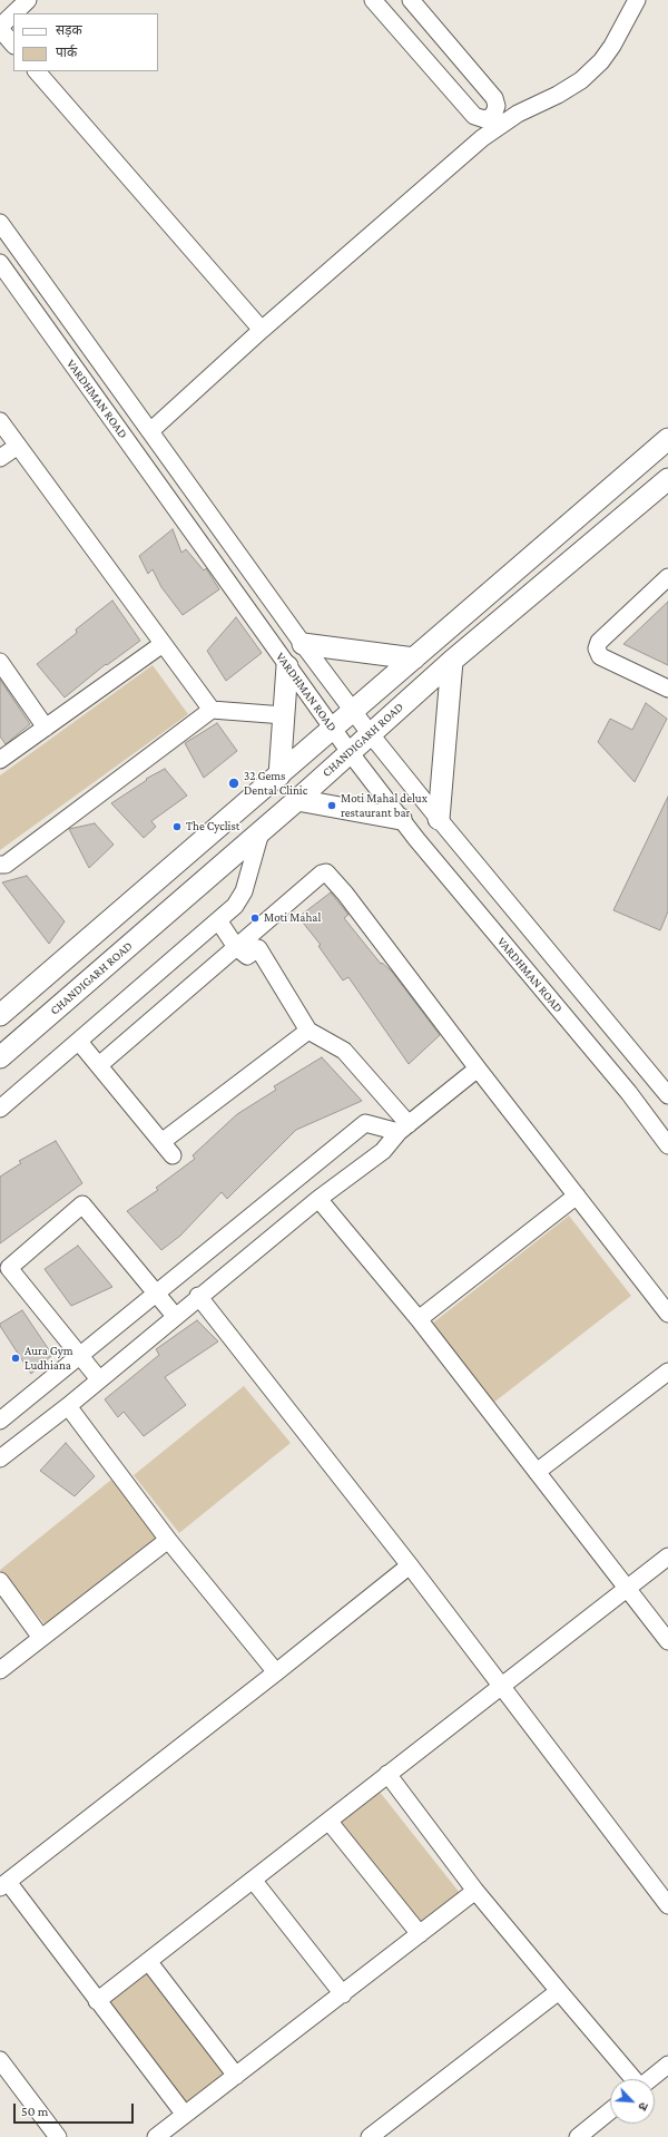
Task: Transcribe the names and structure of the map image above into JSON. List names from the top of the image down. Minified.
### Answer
{"streets":{"main road":["CHANDIGARH ROAD"],"street":["VARDHMAN ROAD"]},"crossings":[["VARDHMAN ROAD","CHANDIGARH ROAD"]],"places":["32 Gems Dental Clinic","Moti Mahal delux restaurant bar","The Cyclist","Moti Mahal","Aura Gym Ludhiana"],"legend":["सड़क","पार्क"],"scale_bar":"50 m","north":"bottom right"}
